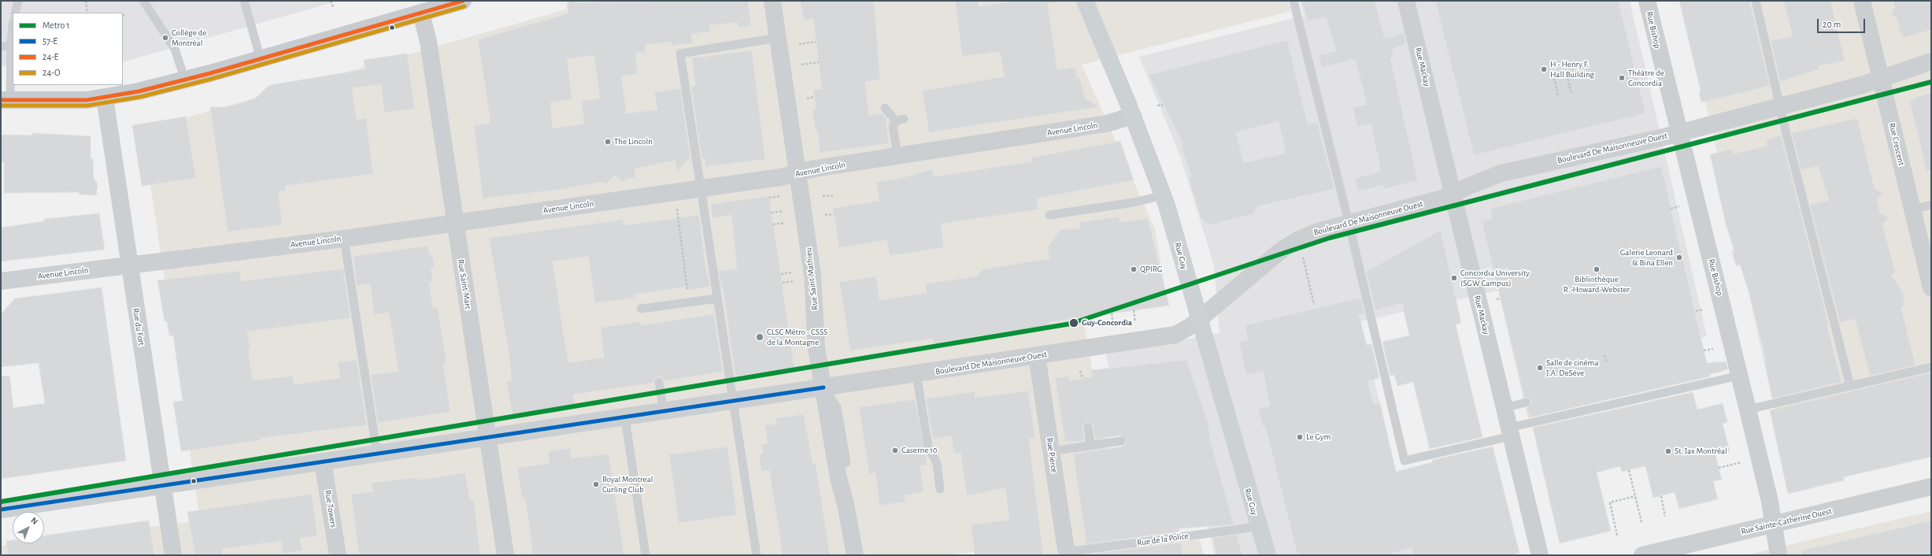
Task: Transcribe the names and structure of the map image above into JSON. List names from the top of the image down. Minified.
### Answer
{"streets":{"main road":["Rue Guy"],"street":["Rue Bishop","Rue Mackay","Avenue Lincoln","Rue Crescent","Boulevard De Maisonneuve Ouest","Rue Saint-Mathieu","Rue Saint-Marc","Rue du Fort","Rue Pierce","Rue Towers","Rue Sainte-Catherine Ouest"],"lane":["Rue de la Police"]},"crossings":[["Rue Bishop","Boulevard De Maisonneuve Ouest"],["Rue Bishop","Rue Sainte-Catherine Ouest"],["Rue Mackay","Boulevard De Maisonneuve Ouest"],["Avenue Lincoln","Rue Guy"],["Avenue Lincoln","Rue Saint-Mathieu"],["Avenue Lincoln","Rue Saint-Marc"],["Avenue Lincoln","Rue du Fort"],["Rue Crescent","Boulevard De Maisonneuve Ouest"],["Boulevard De Maisonneuve Ouest","Rue Guy"],["Boulevard De Maisonneuve Ouest","Rue Saint-Mathieu"],["Boulevard De Maisonneuve Ouest","Rue Saint-Marc"],["Boulevard De Maisonneuve Ouest","Rue du Fort"],["Boulevard De Maisonneuve Ouest","Rue Pierce"],["Boulevard De Maisonneuve Ouest","Rue Towers"],["Rue Guy","Rue de la Police"],["Rue Pierce","Rue de la Police"]],"places":["Collège de Montréal","H - Henry F. Hall Building","Théâtre de Concordia","The Lincoln","Galerie Leonard & Bina Ellen","QPIRG","Bibliothèque R.-Howard-Webster","Concordia University (SGW Campus)","Guy-Concordia","CLSC Métro - CSSS de la Montagne","Salle de cinéma J.A. DeSève","Le Gym","Caserne 10","St. Jax Montréal","Royal Montreal Curling Club"],"lines":["transit line 24-E","transit line 24-O","metro line 1","transit line 57-E"],"legend":["Metro 1","57-E","24-E","24-O"],"scale_bar":"20 m","north":"top right"}
